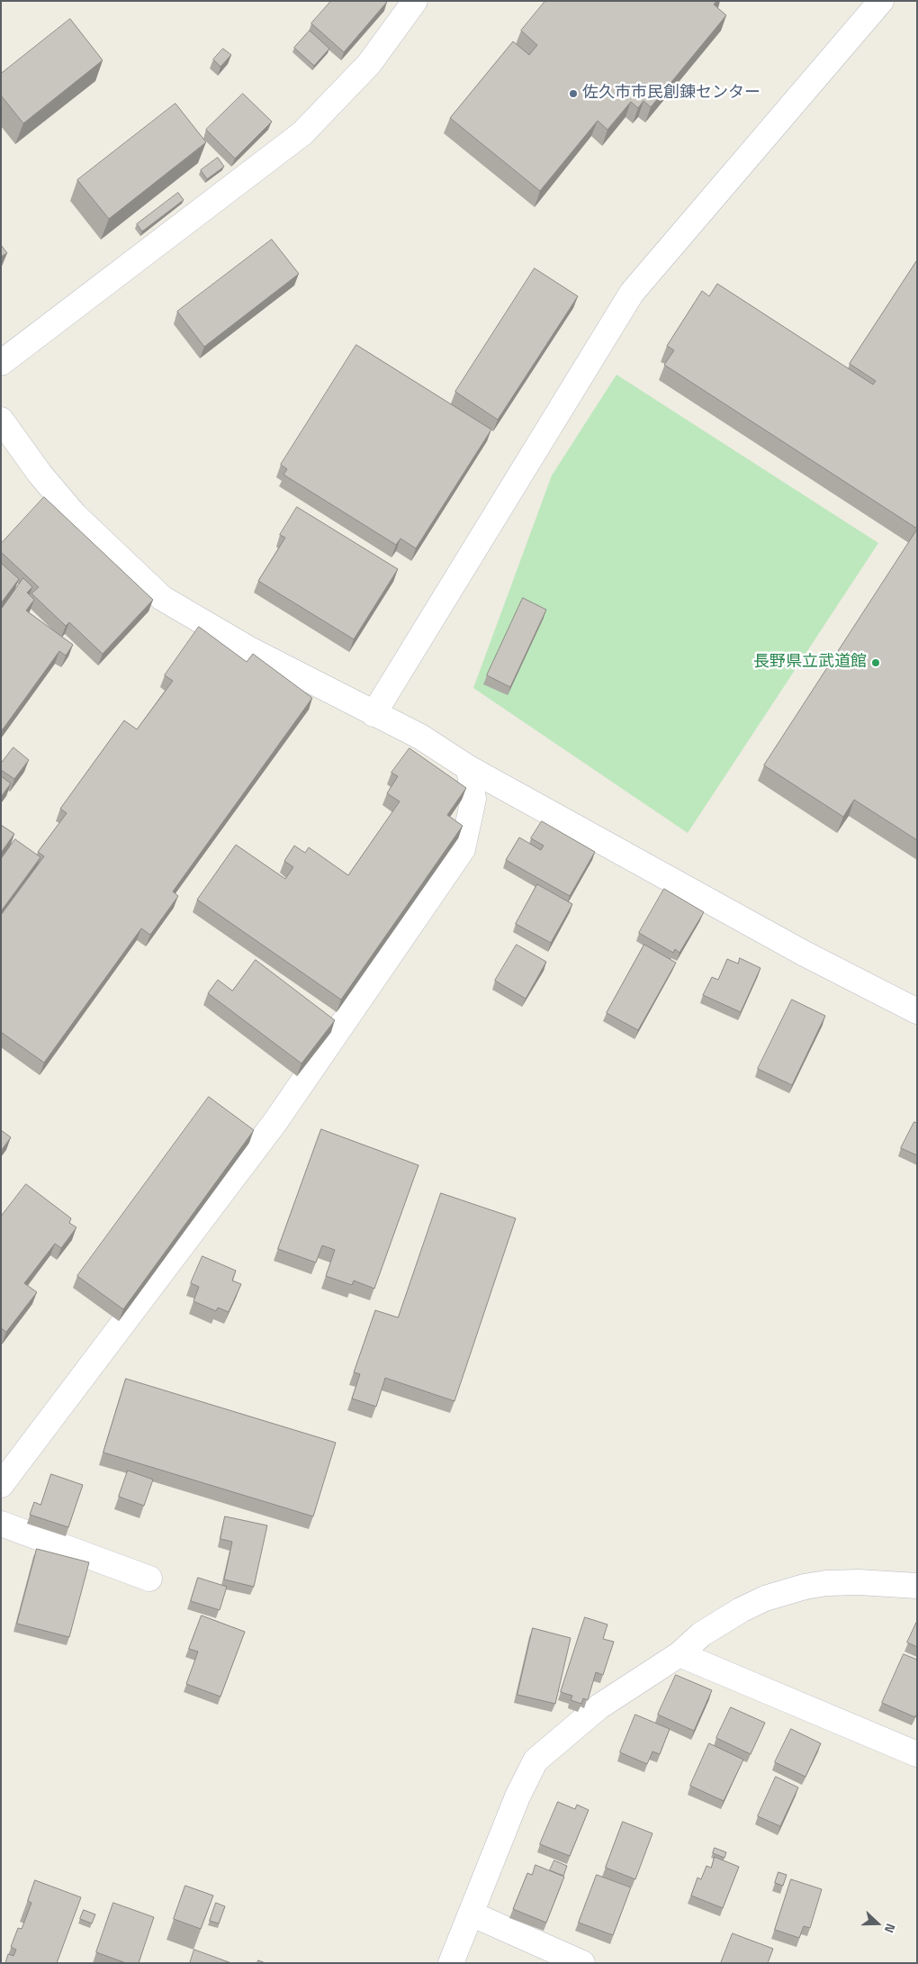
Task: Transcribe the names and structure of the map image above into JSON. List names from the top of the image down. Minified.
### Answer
{"places":["佐久市市民創錬センター","長野県立武道館"],"north":"right"}
